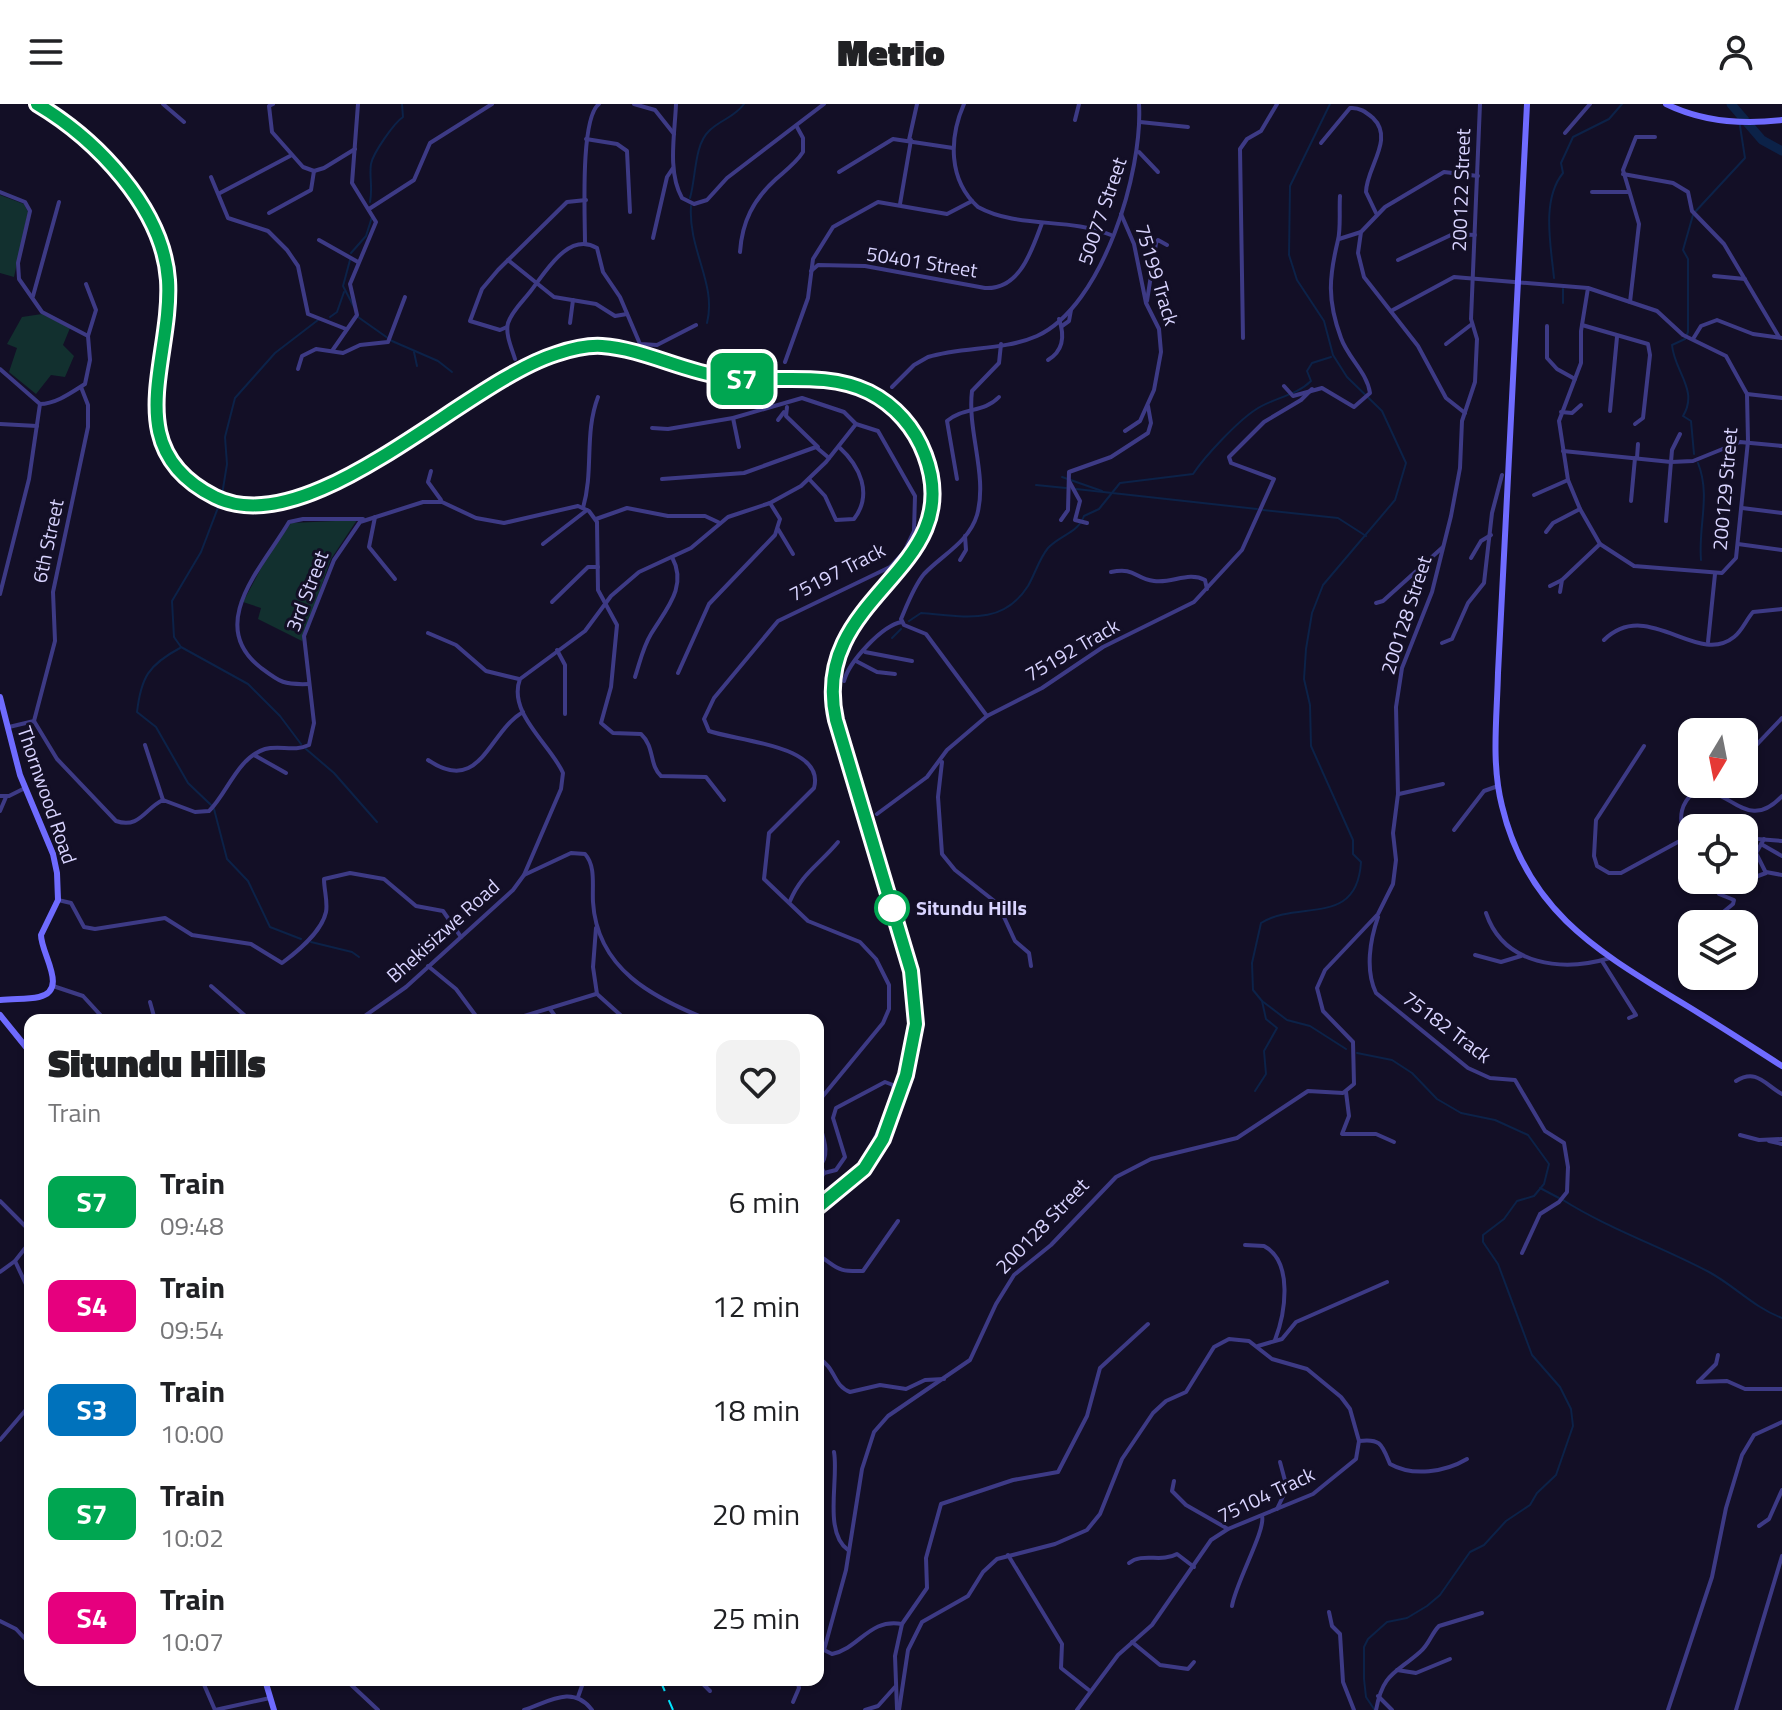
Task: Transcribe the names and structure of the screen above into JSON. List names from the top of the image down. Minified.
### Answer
{"streets":{"street":["200122 Street","50077 Street","50401 Street","75199 Track","200129 Street","6th Street","75197 Track","3rd Street","200128 Street","75192 Track","Thornwood Road","Bhekisizwe Road","75182 Track","75104 Track"]},"crossings":[["200122 Street","200128 Street"],["50077 Street","75199 Track"],["200128 Street","75182 Track"]],"places":["Situndu Hills"],"north":"bottom","page":{"header":"Metrio","on_map":"S7","heading":["Situndu Hills","Train"],"list":[{"mark":"S7","name":"Train","note":"09:48","value":"6 min"},{"mark":"S4","name":"Train","note":"09:54","value":"12 min"},{"mark":"S3","name":"Train","note":"10:00","value":"18 min"},{"mark":"S7","name":"Train","note":"10:02","value":"20 min"},{"mark":"S4","name":"Train","note":"10:07","value":"25 min"}]}}
